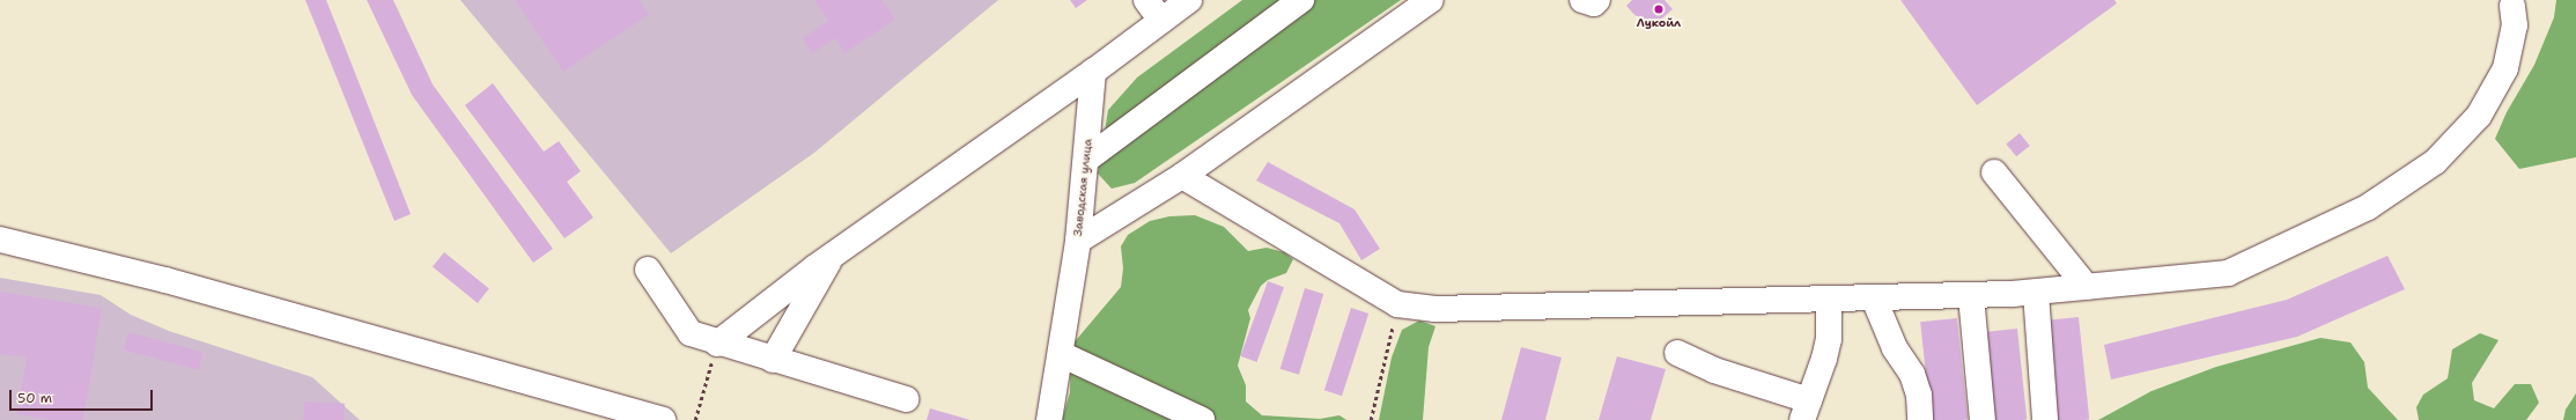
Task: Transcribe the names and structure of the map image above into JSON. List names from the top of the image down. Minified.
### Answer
{"streets":{"street":["Заводская улица"]},"places":["Лукойл"],"scale_bar":"50 m"}
